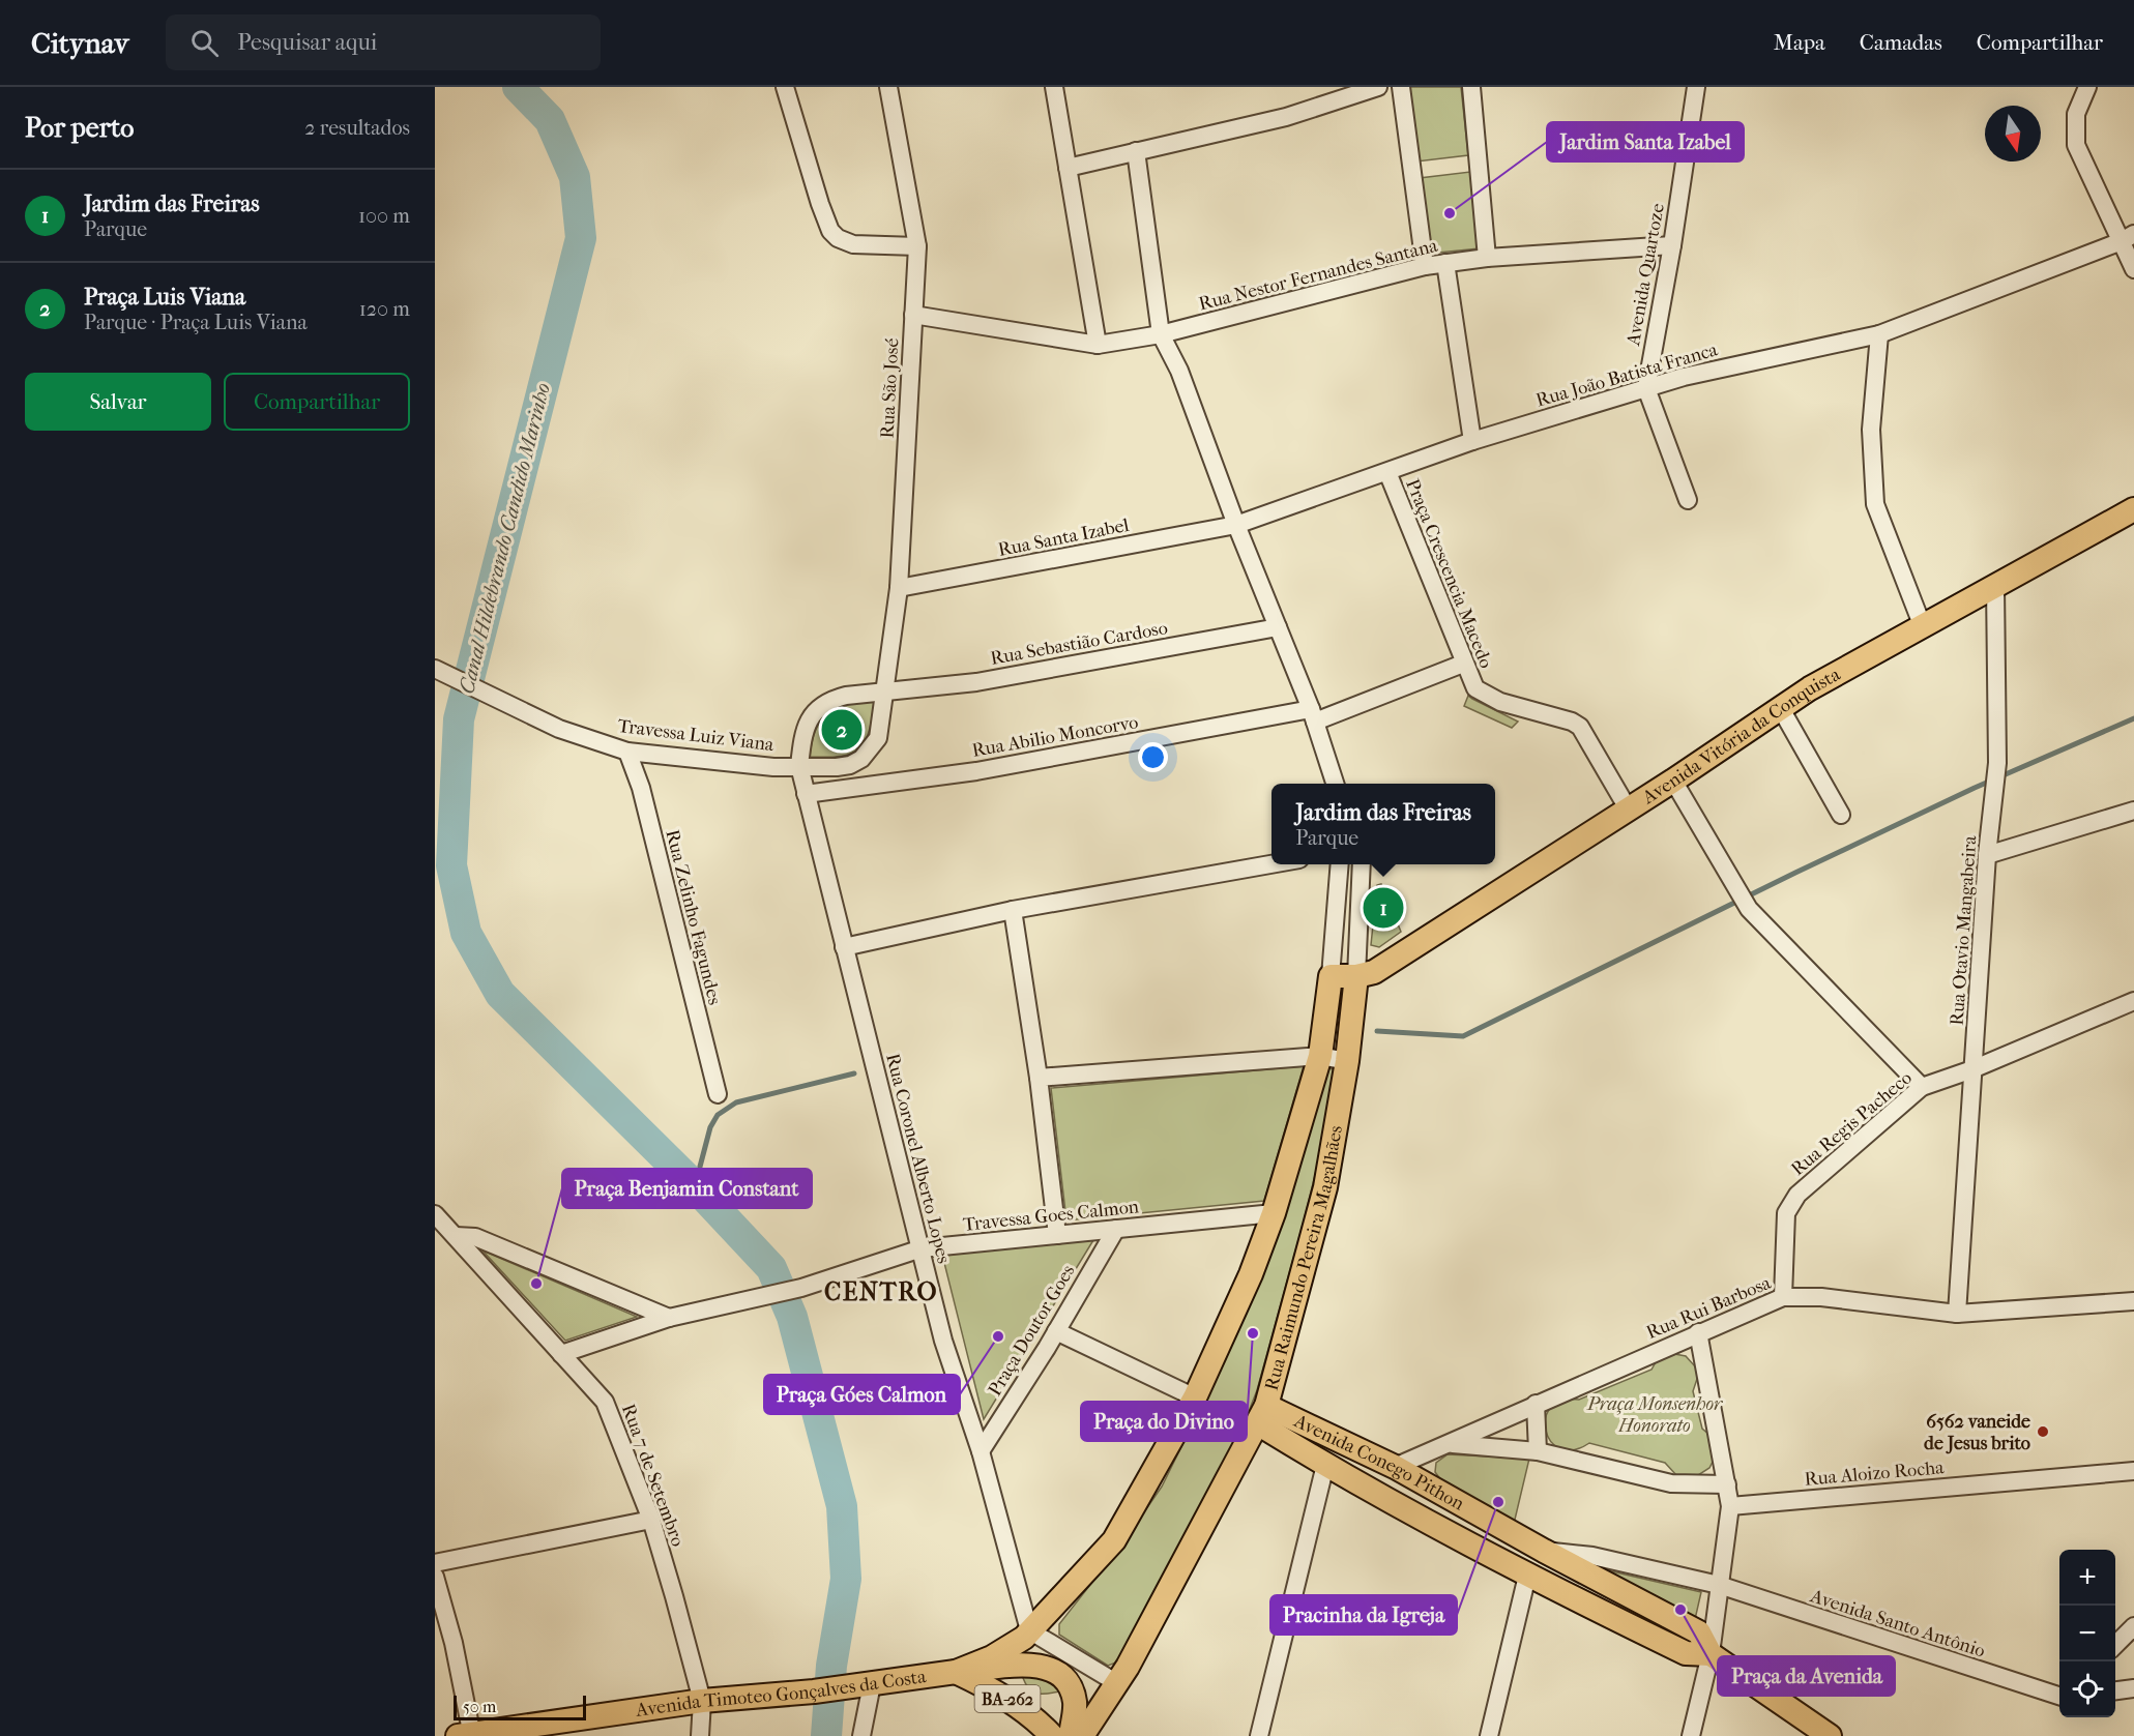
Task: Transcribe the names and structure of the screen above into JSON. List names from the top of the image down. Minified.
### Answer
{"streets":{"main road":["Avenida Vitória da Conquista","Rua Raimundo Pereira Magalhães","Avenida Conego Pithon","Avenida Timoteo Gonçalves da Costa","BA-262"],"street":["Rua Nestor Fernandes Santana","Avenida Quartoze","Rua João Batista Franca","Rua São José","Rua Santa Izabel","Praça Crescencia Macedo","Rua Sebastião Cardoso","Travessa Luiz Viana","Rua Abilio Moncorvo","Rua Zelinho Fagundes","Rua Otavio Mangabeira","Rua Regis Pacheco","Rua Coronel Alberto Lopes","Travessa Goes Calmon","Rua Rui Barbosa","Praça Doutor Goes","Rua Aloizo Rocha","Rua 7 de Setembro","Avenida Santo Antônio"]},"crossings":[["Rua Nestor Fernandes Santana","Avenida Quartoze"],["Rua Nestor Fernandes Santana","Rua São José"],["Avenida Quartoze","Rua João Batista Franca"],["Rua João Batista Franca","Rua Santa Izabel"],["Rua João Batista Franca","Praça Crescencia Macedo"],["Rua São José","Rua Santa Izabel"],["Rua São José","Rua Sebastião Cardoso"],["Rua São José","Travessa Luiz Viana"],["Praça Crescencia Macedo","Rua Abilio Moncorvo"],["Praça Crescencia Macedo","Avenida Vitória da Conquista"],["Rua Sebastião Cardoso","Travessa Luiz Viana"],["Rua Sebastião Cardoso","Rua Coronel Alberto Lopes"],["Travessa Luiz Viana","Rua Zelinho Fagundes"],["Travessa Luiz Viana","Rua Coronel Alberto Lopes"],["Rua Abilio Moncorvo","Rua Coronel Alberto Lopes"],["Avenida Vitória da Conquista","Rua Otavio Mangabeira"],["Avenida Vitória da Conquista","Rua Raimundo Pereira Magalhães"],["Rua Otavio Mangabeira","Rua Regis Pacheco"],["Rua Otavio Mangabeira","Rua Rui Barbosa"],["Rua Regis Pacheco","Rua Rui Barbosa"],["Rua Coronel Alberto Lopes","Travessa Goes Calmon"],["Rua Coronel Alberto Lopes","Rua Raimundo Pereira Magalhães"],["Rua Coronel Alberto Lopes","Praça Doutor Goes"],["Rua Coronel Alberto Lopes","Avenida Timoteo Gonçalves da Costa"],["Travessa Goes Calmon","Rua Raimundo Pereira Magalhães"],["Travessa Goes Calmon","Praça Doutor Goes"],["Travessa Goes Calmon","Rua 7 de Setembro"],["Rua Raimundo Pereira Magalhães","Avenida Conego Pithon"],["Rua Raimundo Pereira Magalhães","Avenida Timoteo Gonçalves da Costa"],["Rua Rui Barbosa","Avenida Conego Pithon"],["Avenida Conego Pithon","Avenida Santo Antônio"],["Rua 7 de Setembro","Avenida Timoteo Gonçalves da Costa"],["Avenida Timoteo Gonçalves da Costa","BA-262"]],"districts":["CENTRO"],"water":["Canal Hildebrando Candido Marinho"],"parks":["Praça Monsenhor Honorato"],"places":["Jardim Santa Izabel","Praça Benjamin Constant","Praça do Divino","Praça Góes Calmon","6562 vaneide de Jesus brito","Pracinha da Igreja","Praça da Avenida"],"scale_bar":"50 m","north":"bottom","page":{"header":"Citynav","search":"Pesquisar aqui","nav":["Mapa","Camadas","Compartilhar"],"heading":["Por perto","2 resultados"],"list":[{"mark":"1","name":"Jardim das Freiras","note":"Parque","value":"100 m"},{"mark":"2","name":"Praça Luis Viana","note":"Parque · Praça Luis Viana","value":"120 m"}],"buttons":["Salvar","Compartilhar"],"pins":["2","1"],"popup":["Jardim das Freiras","Parque"],"map_buttons":["+","−"],"scale":"50 m"}}
